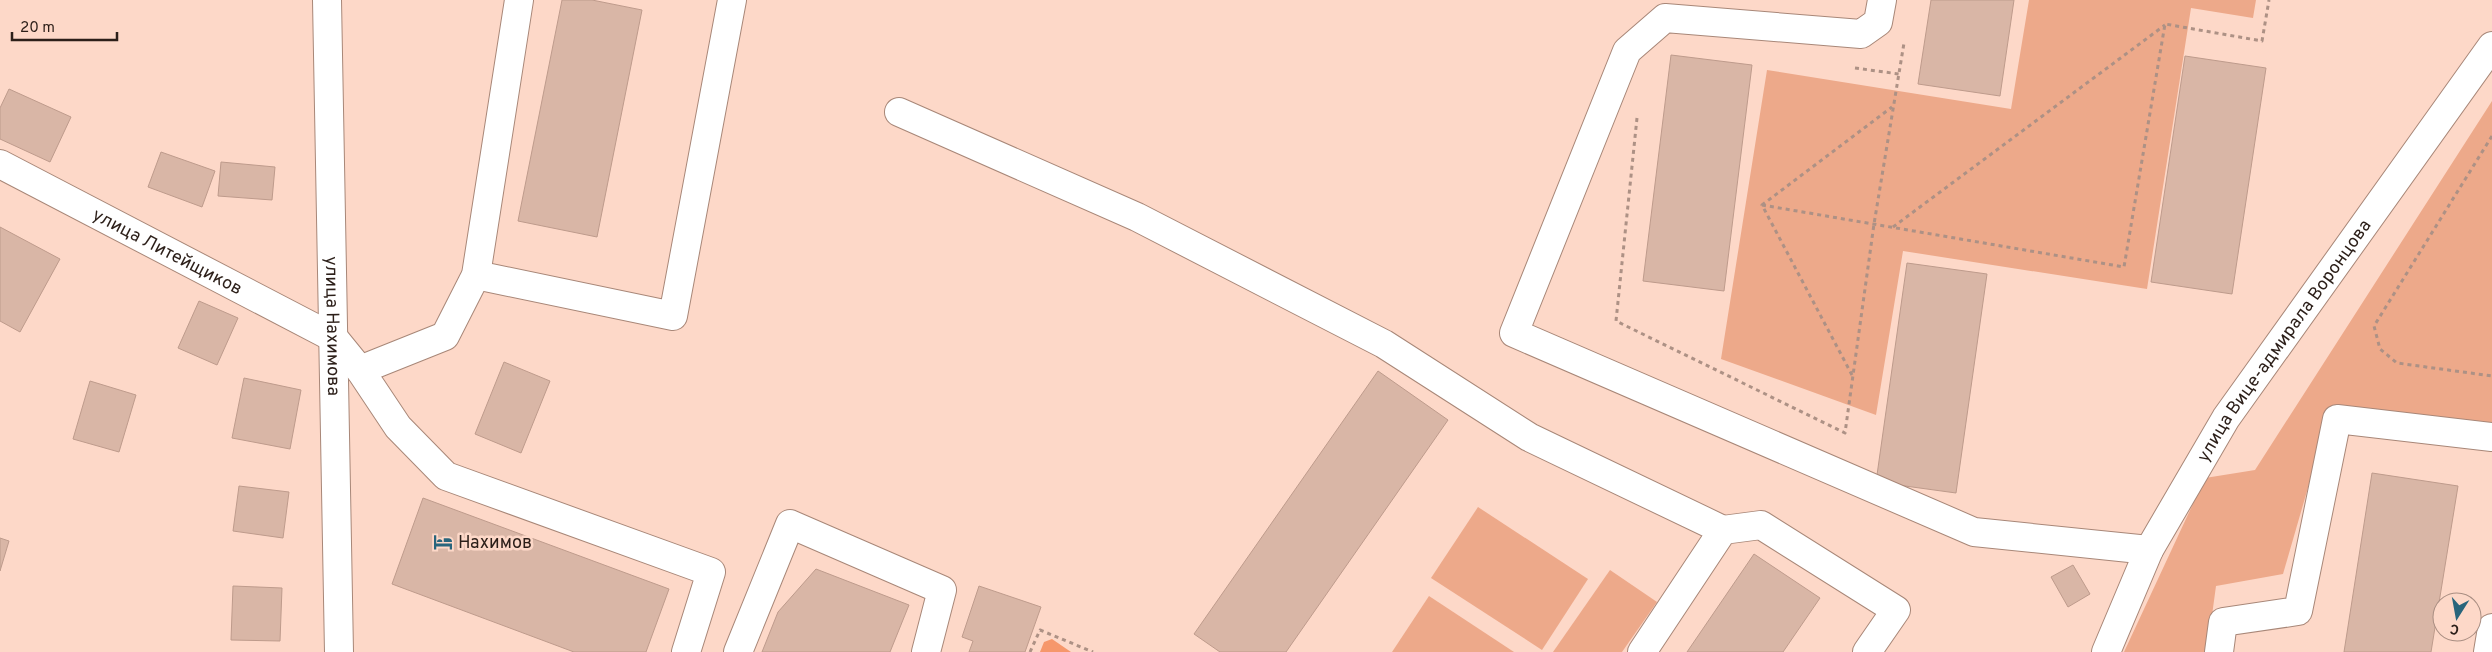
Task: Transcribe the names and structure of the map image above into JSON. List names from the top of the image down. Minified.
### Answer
{"streets":{"street":["улица Литейщиков","улица Нахимова","улица Вице-адмирала Воронцова"]},"crossings":[["улица Литейщиков","улица Нахимова"]],"places":{"hotel":["Нахимов"]},"scale_bar":"20 m","north":"bottom"}
